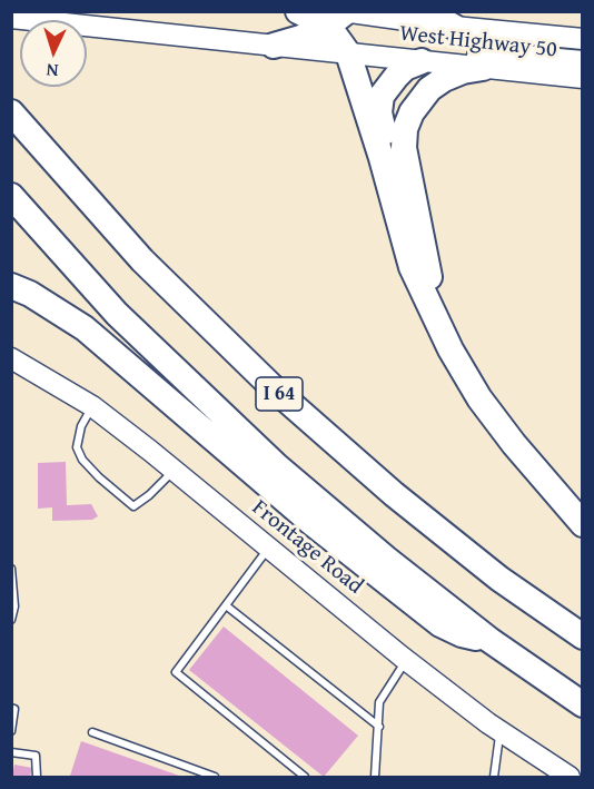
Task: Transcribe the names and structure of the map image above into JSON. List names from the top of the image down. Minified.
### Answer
{"streets":{"highway":["I 64"],"main road":["West Highway 50","Frontage Road"]},"north":"bottom"}
